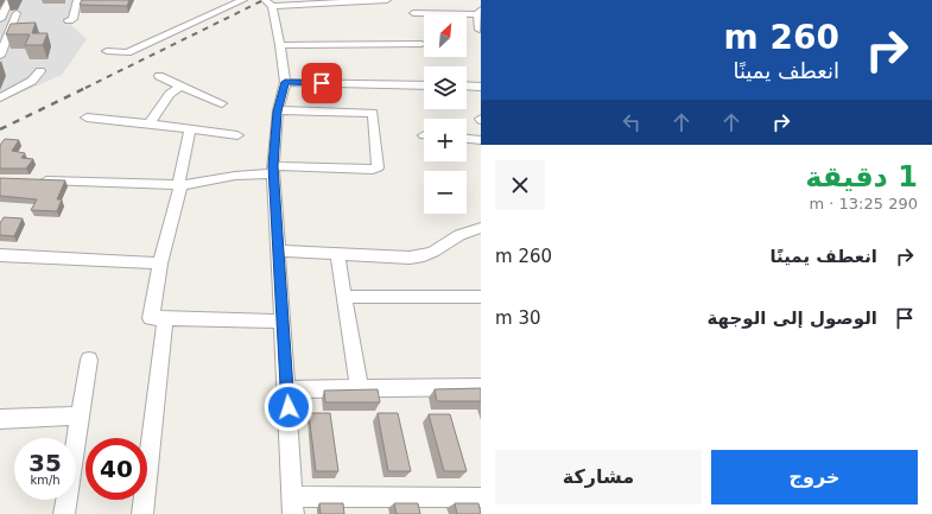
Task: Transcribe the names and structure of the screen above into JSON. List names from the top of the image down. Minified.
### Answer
{"north":"top right","page":{"turn":["260 m","انعطف يمينًا"],"map_buttons":["+","−"],"heading":["1 دقيقة","290 m · 13:25"],"list":[{"name":"انعطف يمينًا","value":"260 m"},{"name":"الوصول إلى الوجهة","value":"30 m"}],"speed":"35 km/h","limit":"40","buttons":["خروج","مشاركة"]}}
